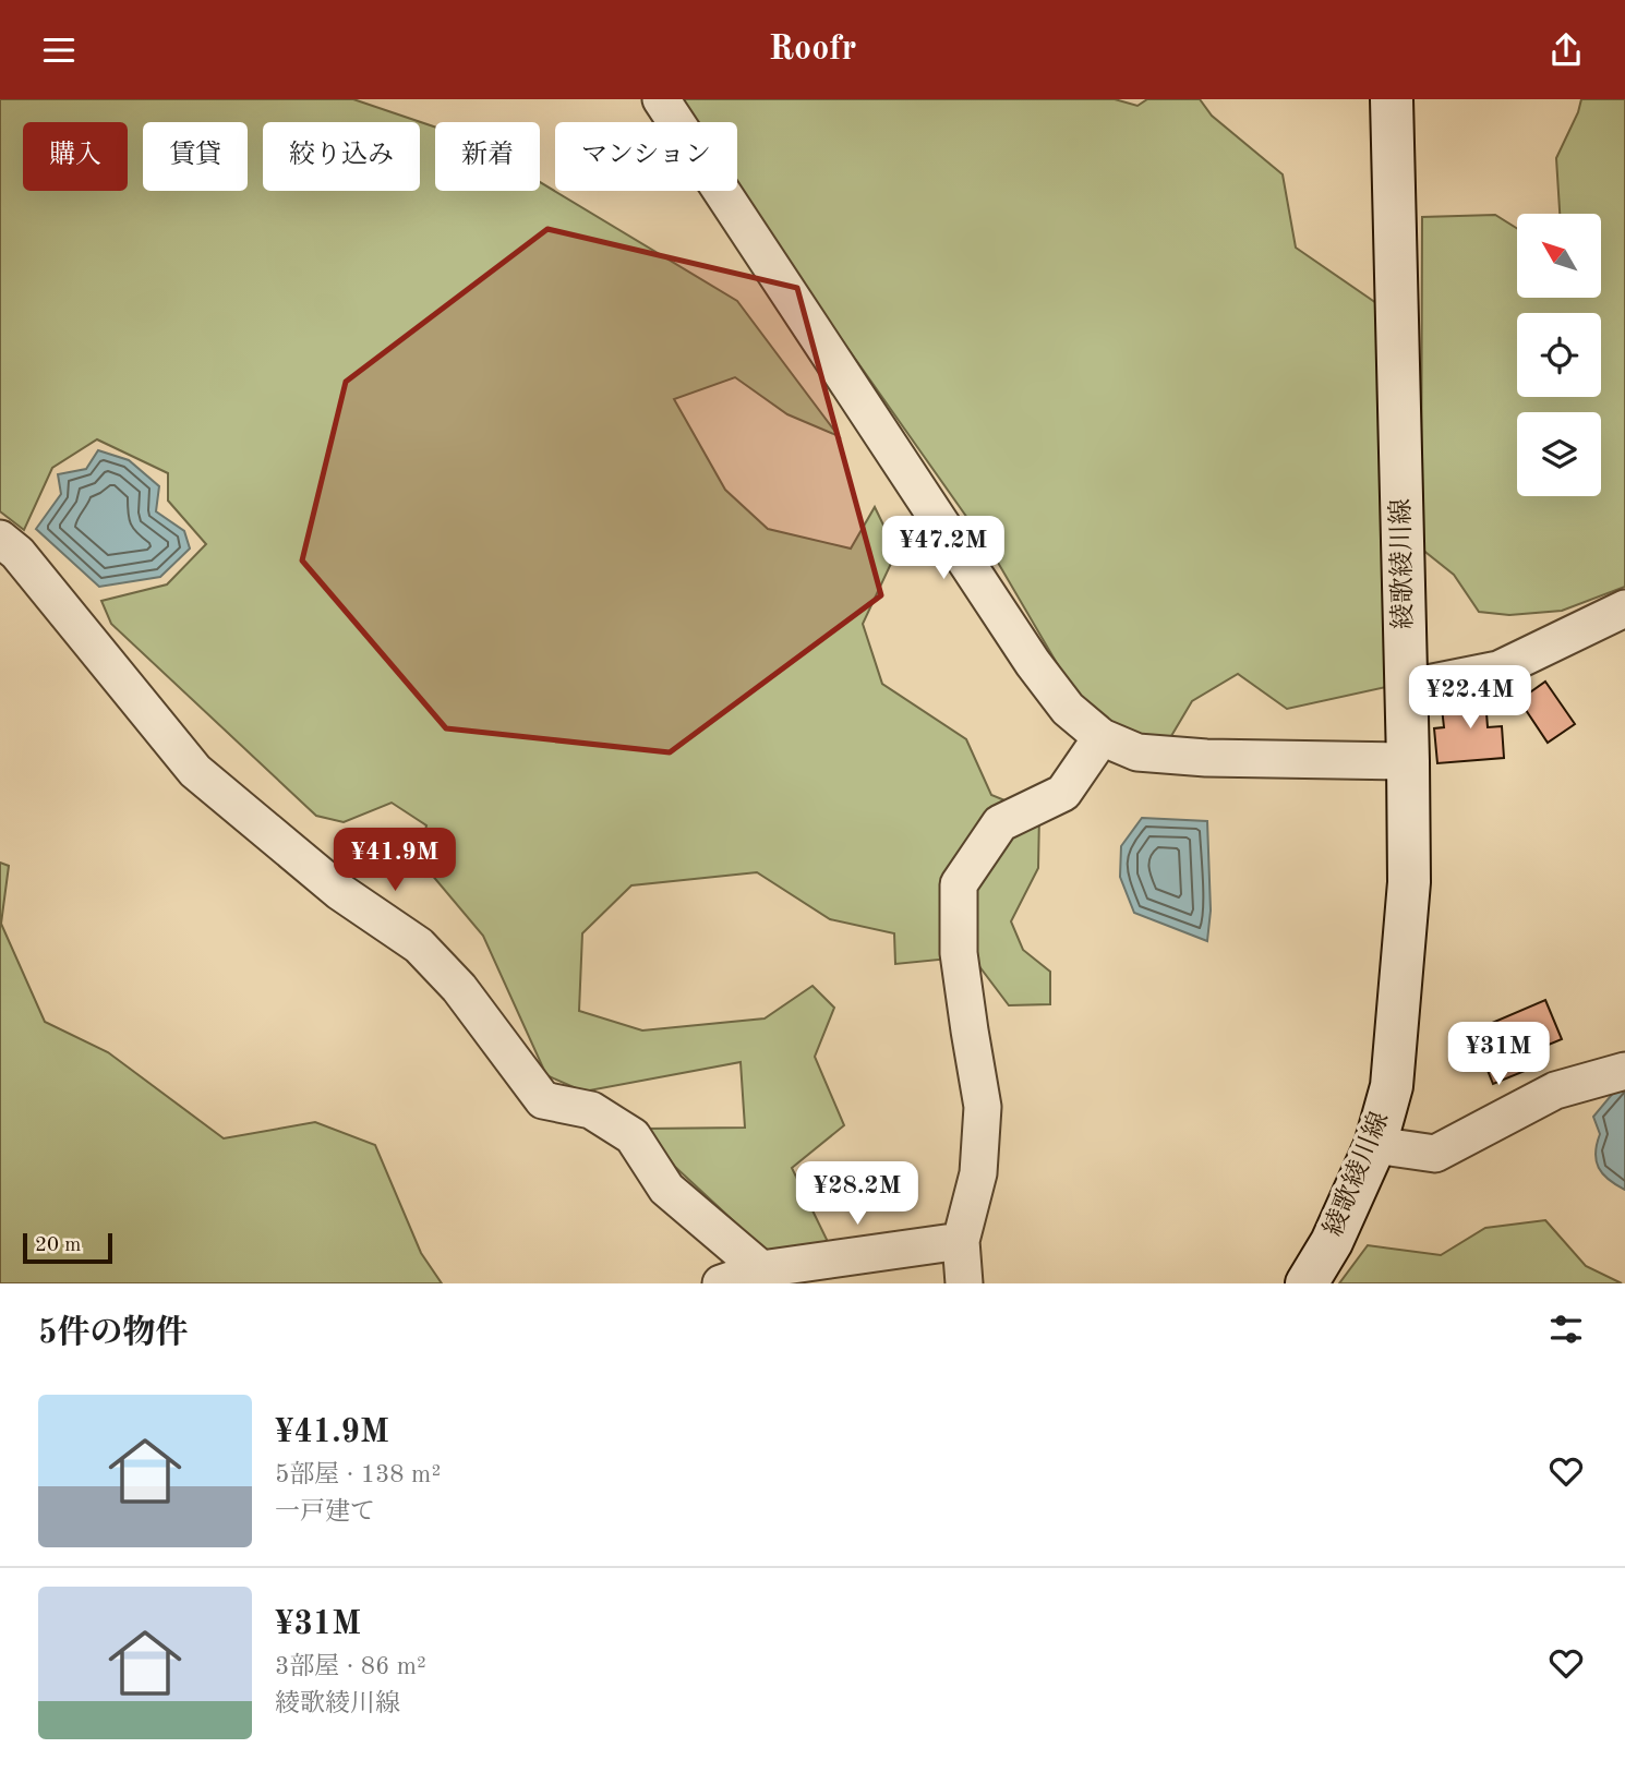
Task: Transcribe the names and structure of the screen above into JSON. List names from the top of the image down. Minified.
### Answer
{"streets":{"main road":["綾歌綾川線"]},"scale_bar":"20 m","north":"top left","page":{"header":"Roofr","chip":["購入","賃貸","絞り込み","新着","マンション"],"price":["¥47.2M","¥22.4M","¥41.9M","¥31M","¥28.2M"],"scale":"20 m","heading":"5件の物件","list":[{"name":"¥41.9M","note":"5部屋 · 138 m² · 一戸建て"},{"name":"¥31M","note":"3部屋 · 86 m² · 綾歌綾川線"}]}}
